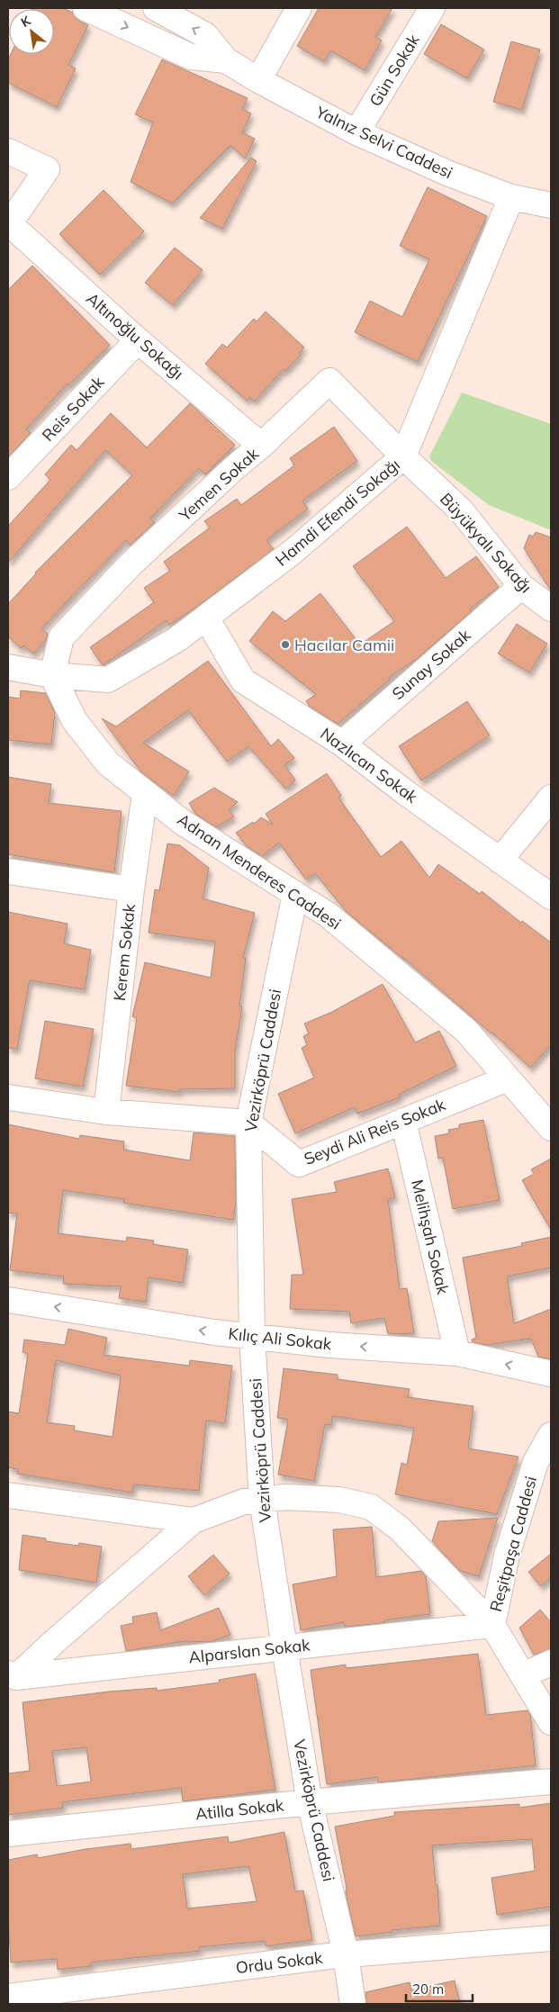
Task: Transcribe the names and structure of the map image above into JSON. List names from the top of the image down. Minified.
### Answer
{"streets":{"street":["Gün Sokak","Yalnız Selvi Caddesi","Altınoğlu Sokağı","Reis Sokak","Yemen Sokak","Hamdi Efendi Sokağı","Büyükyalı Sokağı","Sunay Sokak","Nazlıcan Sokak","Adnan Menderes Caddesi","Kerem Sokak","Vezirköprü Caddesi","Seydi Ali Reis Sokak","Melihşah Sokak","Kılıç Ali Sokak","Reşitpaşa Caddesi","Alparslan Sokak","Atilla Sokak","Ordu Sokak"]},"crossings":[["Gün Sokak","Yalnız Selvi Caddesi"],["Yalnız Selvi Caddesi","Hamdi Efendi Sokağı"],["Altınoğlu Sokağı","Reis Sokak"],["Altınoğlu Sokağı","Yemen Sokak"],["Yemen Sokak","Hamdi Efendi Sokağı"],["Yemen Sokak","Büyükyalı Sokağı"],["Yemen Sokak","Adnan Menderes Caddesi"],["Hamdi Efendi Sokağı","Büyükyalı Sokağı"],["Hamdi Efendi Sokağı","Nazlıcan Sokak"],["Hamdi Efendi Sokağı","Adnan Menderes Caddesi"],["Büyükyalı Sokağı","Sunay Sokak"],["Sunay Sokak","Nazlıcan Sokak"],["Adnan Menderes Caddesi","Kerem Sokak"],["Adnan Menderes Caddesi","Vezirköprü Caddesi"],["Adnan Menderes Caddesi","Seydi Ali Reis Sokak"],["Vezirköprü Caddesi","Seydi Ali Reis Sokak"],["Vezirköprü Caddesi","Kılıç Ali Sokak"],["Vezirköprü Caddesi","Alparslan Sokak"],["Vezirköprü Caddesi","Atilla Sokak"],["Vezirköprü Caddesi","Ordu Sokak"],["Seydi Ali Reis Sokak","Melihşah Sokak"],["Melihşah Sokak","Kılıç Ali Sokak"],["Reşitpaşa Caddesi","Alparslan Sokak"]],"places":["Hacılar Camii"],"scale_bar":"20 m","north":"top left"}
